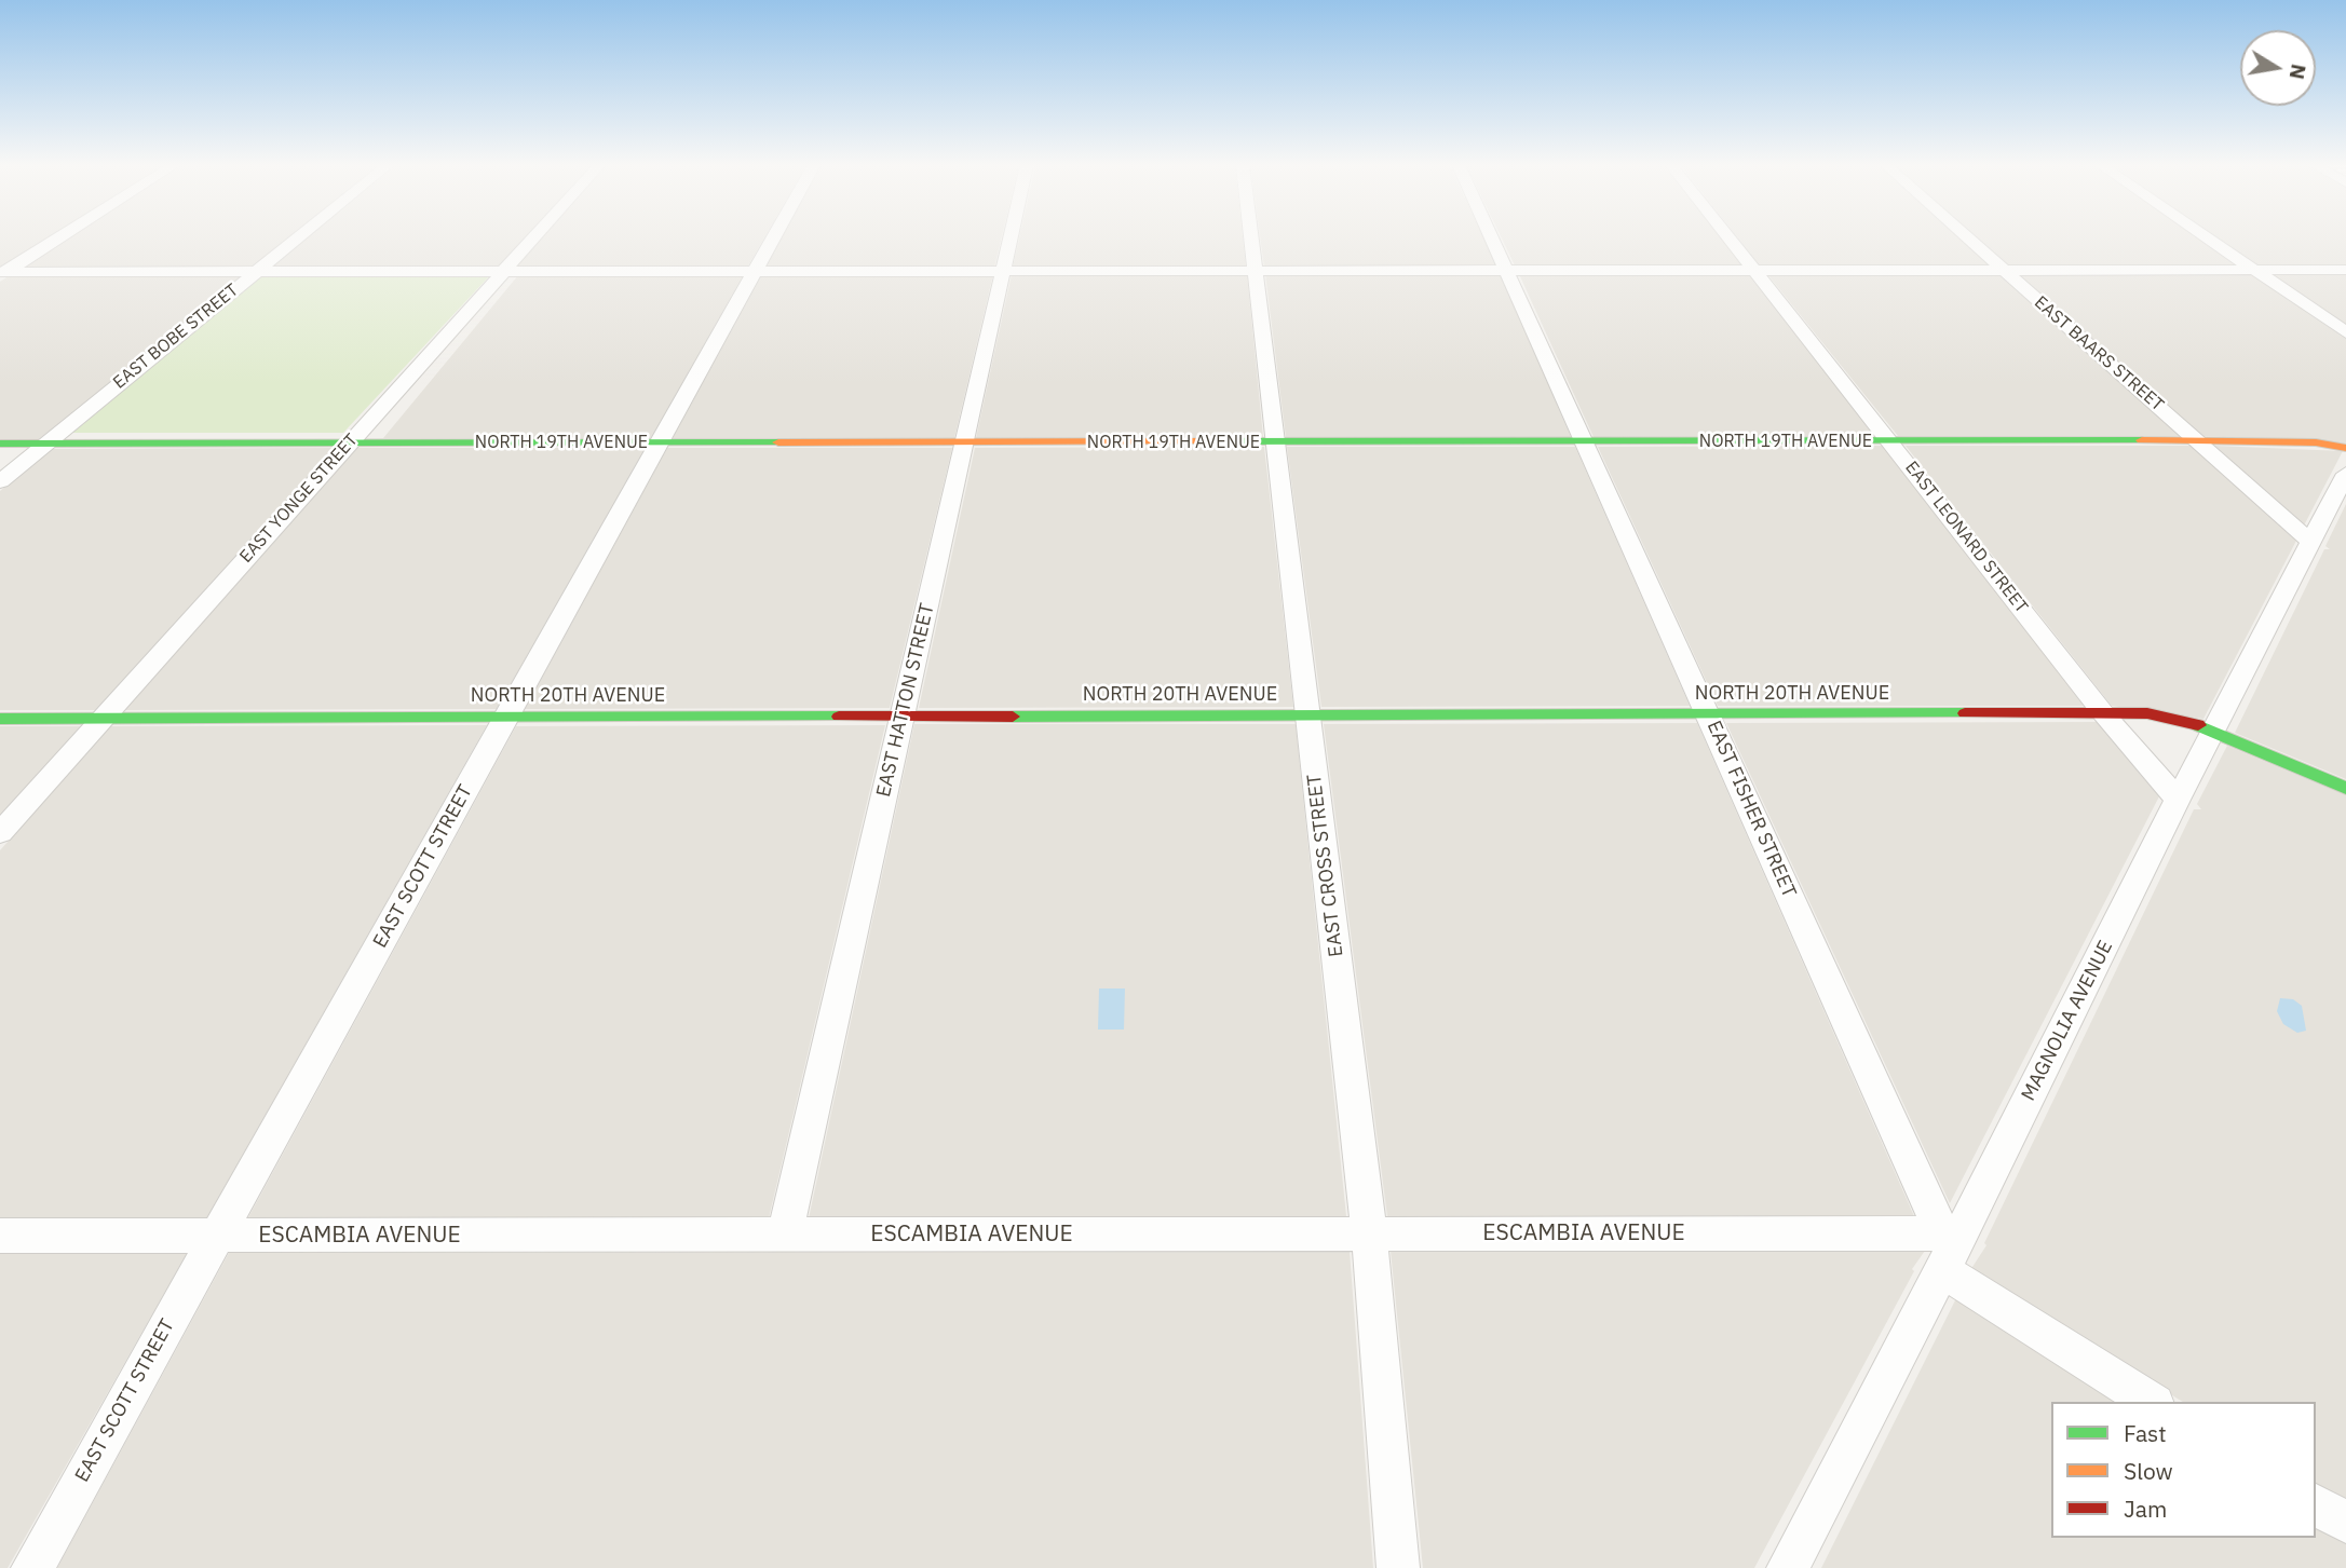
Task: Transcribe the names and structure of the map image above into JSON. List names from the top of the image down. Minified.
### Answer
{"streets":{"street":["EAST BOBE STREET","EAST BAARS STREET","NORTH 19TH AVENUE","EAST YONGE STREET","EAST LEONARD STREET","NORTH 20TH AVENUE","EAST HATTON STREET","EAST FISHER STREET","EAST CROSS STREET","EAST SCOTT STREET","MAGNOLIA AVENUE","ESCAMBIA AVENUE"]},"crossings":[["EAST BOBE STREET","NORTH 19TH AVENUE"],["EAST BAARS STREET","NORTH 19TH AVENUE"],["EAST BAARS STREET","MAGNOLIA AVENUE"],["NORTH 19TH AVENUE","EAST YONGE STREET"],["NORTH 19TH AVENUE","EAST LEONARD STREET"],["NORTH 19TH AVENUE","EAST HATTON STREET"],["NORTH 19TH AVENUE","EAST FISHER STREET"],["NORTH 19TH AVENUE","EAST CROSS STREET"],["NORTH 19TH AVENUE","EAST SCOTT STREET"],["EAST YONGE STREET","NORTH 20TH AVENUE"],["EAST LEONARD STREET","NORTH 20TH AVENUE"],["EAST LEONARD STREET","MAGNOLIA AVENUE"],["NORTH 20TH AVENUE","EAST HATTON STREET"],["NORTH 20TH AVENUE","EAST FISHER STREET"],["NORTH 20TH AVENUE","EAST CROSS STREET"],["NORTH 20TH AVENUE","EAST SCOTT STREET"],["NORTH 20TH AVENUE","MAGNOLIA AVENUE"],["EAST HATTON STREET","ESCAMBIA AVENUE"],["EAST FISHER STREET","MAGNOLIA AVENUE"],["EAST FISHER STREET","ESCAMBIA AVENUE"],["EAST CROSS STREET","ESCAMBIA AVENUE"],["EAST SCOTT STREET","ESCAMBIA AVENUE"],["MAGNOLIA AVENUE","ESCAMBIA AVENUE"]],"legend":["Fast","Slow","Jam"],"north":"right"}
